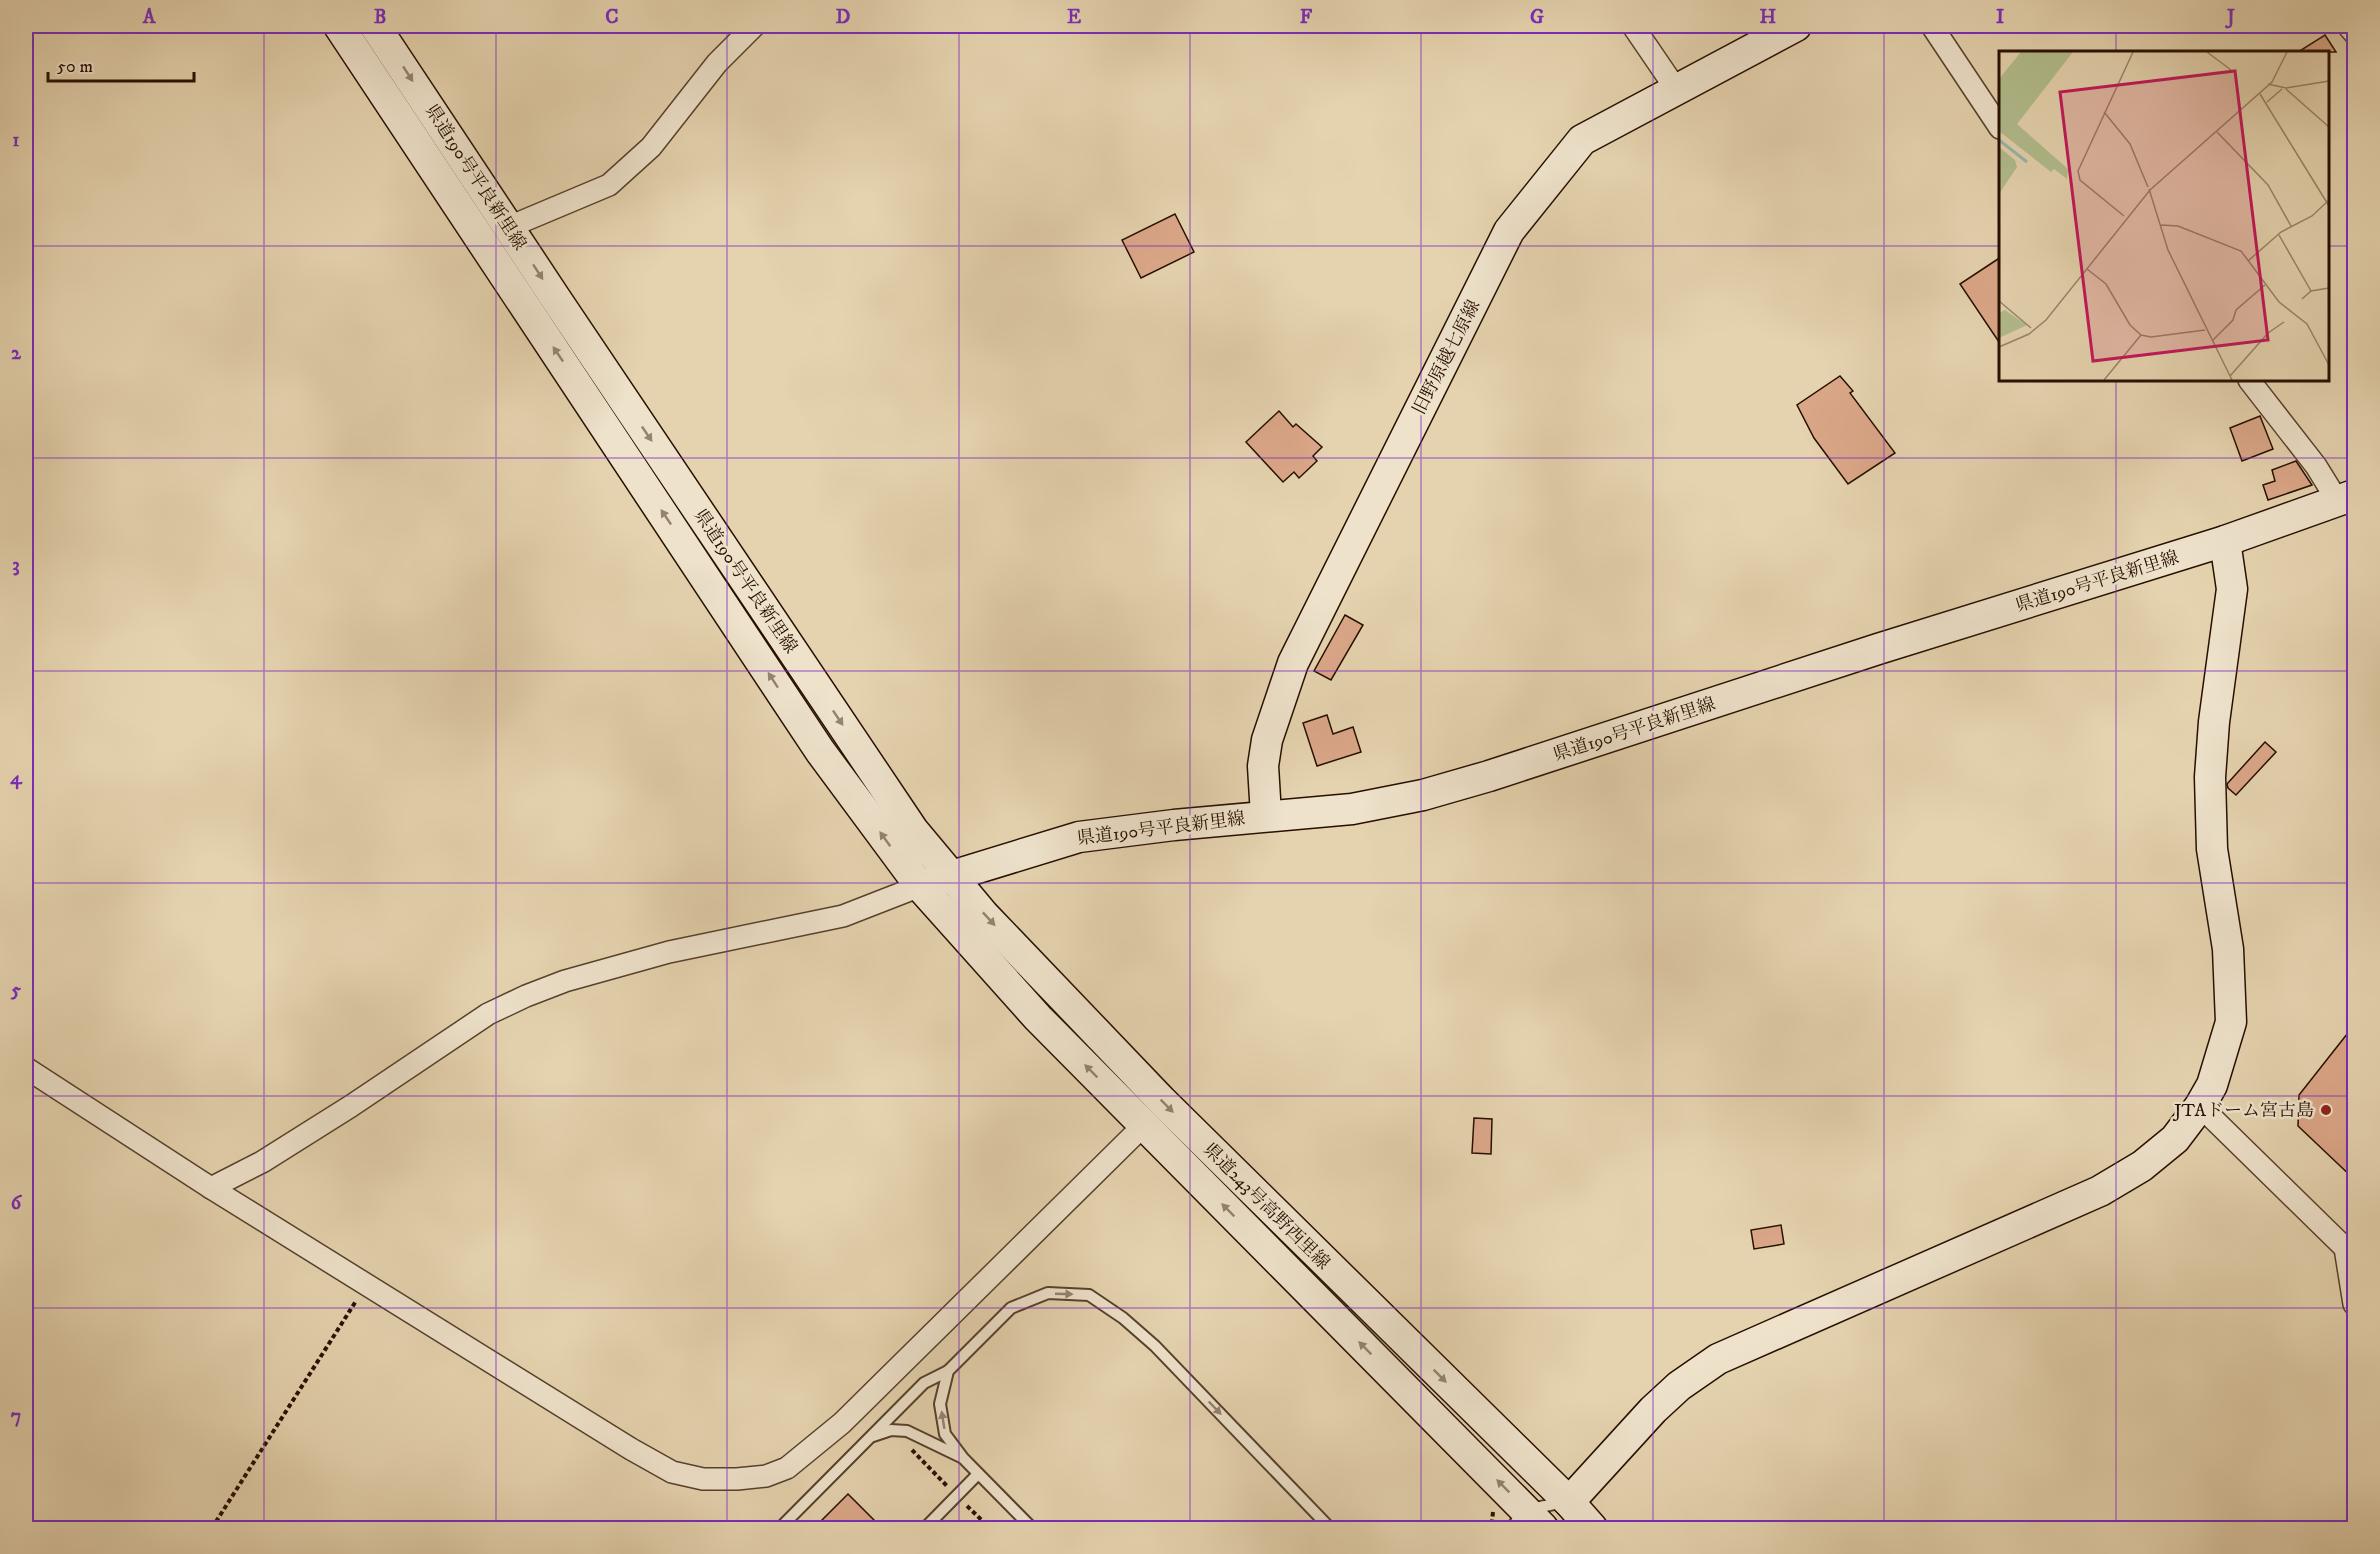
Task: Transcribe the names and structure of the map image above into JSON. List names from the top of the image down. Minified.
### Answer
{"streets":{"main road":["県道190号平良新里線","旧野原越七原線","県道243号高野西里線"]},"crossings":[["県道190号平良新里線","旧野原越七原線"],["県道190号平良新里線","県道243号高野西里線"]],"places":["JTAドーム宮古島"],"scale_bar":"50 m","grid":{"columns":["A","B","C","D","E","F","G","H","I","J"],"rows":["1","2","3","4","5","6","7"]}}
